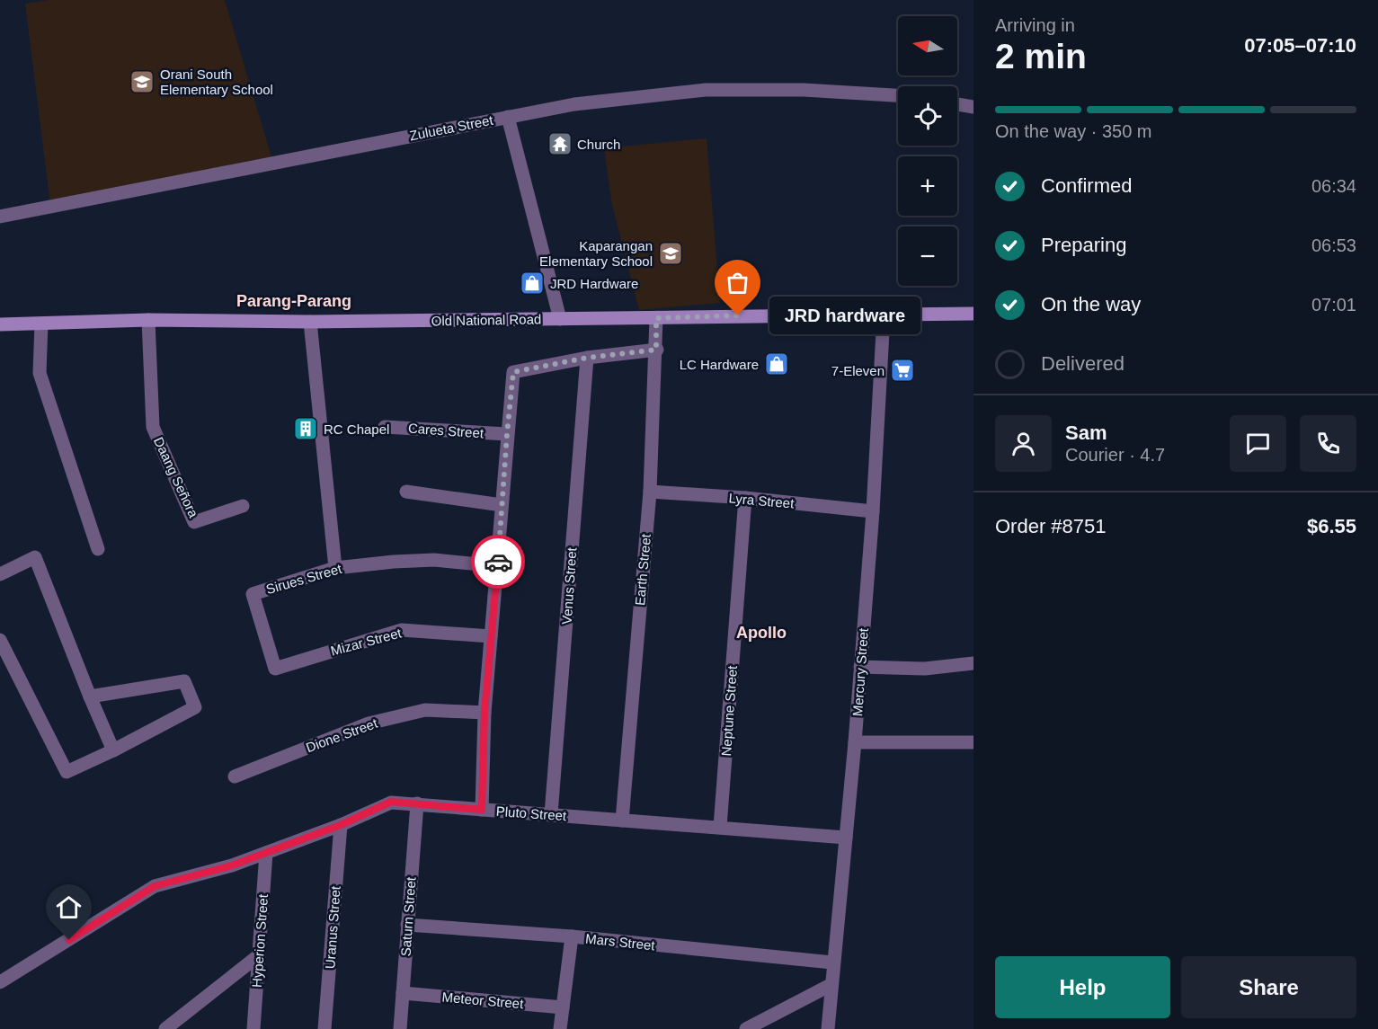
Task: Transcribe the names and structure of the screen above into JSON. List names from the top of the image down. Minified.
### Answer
{"streets":{"main road":["Old National Road"],"street":["Zulueta Street","Cares Street","Daang Señora","Lyra Street","Earth Street","Sirues Street","Venus Street","Mizar Street","Mercury Street","Neptune Street","Dione Street","Pluto Street","Saturn Street","Uranus Street","Hyperion Street","Mars Street","Meteor Street"]},"crossings":[["Old National Road","Daang Señora"],["Old National Road","Earth Street"],["Old National Road","Mercury Street"],["Lyra Street","Earth Street"],["Lyra Street","Mercury Street"],["Lyra Street","Neptune Street"],["Earth Street","Pluto Street"],["Sirues Street","Mizar Street"],["Venus Street","Pluto Street"],["Mercury Street","Pluto Street"],["Mercury Street","Mars Street"],["Neptune Street","Pluto Street"],["Pluto Street","Saturn Street"],["Pluto Street","Uranus Street"],["Pluto Street","Hyperion Street"],["Saturn Street","Mars Street"],["Saturn Street","Meteor Street"]],"districts":["Parang-Parang","Apollo"],"places":{"school or university":["Orani South Elementary School","Kaparangan Elementary School"],"temple":["Church"],"shop":["JRD Hardware","LC Hardware"],"other":["JRD hardware"],"supermarket":["7-Eleven"],"building":["RC Chapel"]},"north":"left","page":{"heading":["2 min","Arriving in","07:05–07:10"],"panel":["Sam","Courier · 4.7","Order #8751","$6.55"],"map_buttons":["+","−"],"bar":"On the way · 350 m","list":[["Confirmed","06:34"],["Preparing","06:53"],["On the way","07:01"],"Delivered"],"bubble":"JRD hardware","buttons":["Help","Share"]}}
